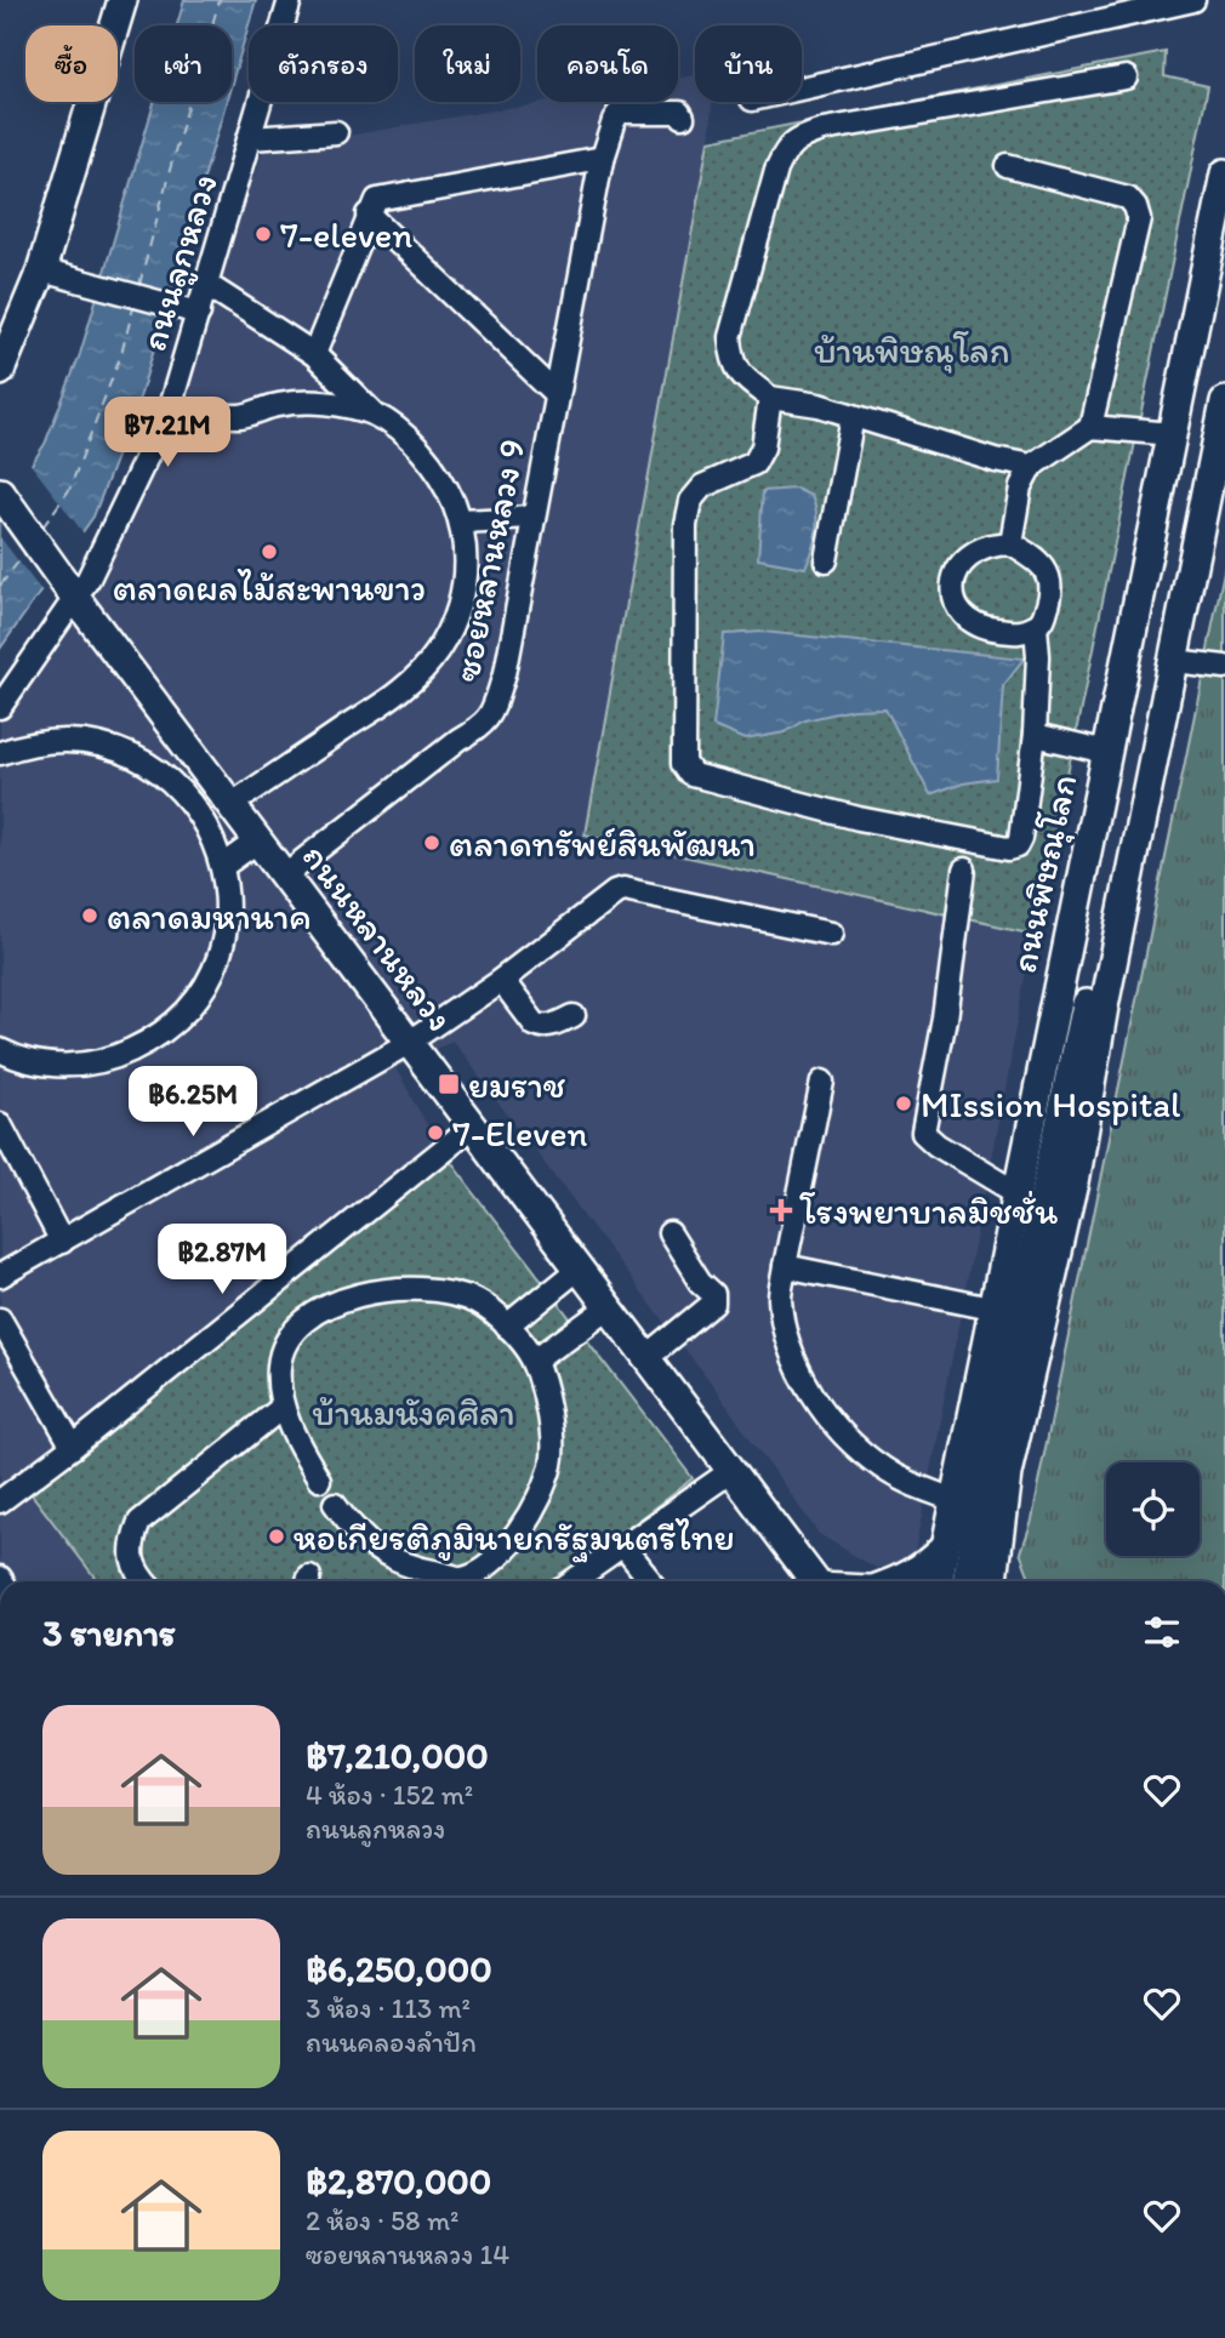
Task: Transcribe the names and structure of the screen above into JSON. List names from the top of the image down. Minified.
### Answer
{"streets":{"main road":["ถนนพิษณุโลก","ถนนหลานหลวง"],"street":["ถนนลูกหลวง","ซอยหลานหลวง 9"]},"crossings":[["ถนนลูกหลวง","ถนนหลานหลวง"],["ซอยหลานหลวง 9","ถนนหลานหลวง"]],"parks":["บ้านพิษณุโลก","บ้านมนังคศิลา"],"places":{"other":["7-eleven","ตลาดผลไม้สะพานขาว","ตลาดทรัพย์สินพัฒนา","ตลาดมหานาค","MIssion Hospital","7-Eleven","หอเกียรติภูมินายกรัฐมนตรีไทย"],"transit":["ยมราช"],"health":["โรงพยาบาลมิชชั่น"]},"page":{"chip":["ซื้อ","เช่า","ตัวกรอง","ใหม่","คอนโด","บ้าน"],"price":["฿7.21M","฿6.25M","฿2.87M"],"heading":"3 รายการ","list":[{"name":"฿7,210,000","note":"4 ห้อง · 152 m² · ถนนลูกหลวง"},{"name":"฿6,250,000","note":"3 ห้อง · 113 m² · ถนนคลองลำปัก"},{"name":"฿2,870,000","note":"2 ห้อง · 58 m² · ซอยหลานหลวง 14"}]}}
